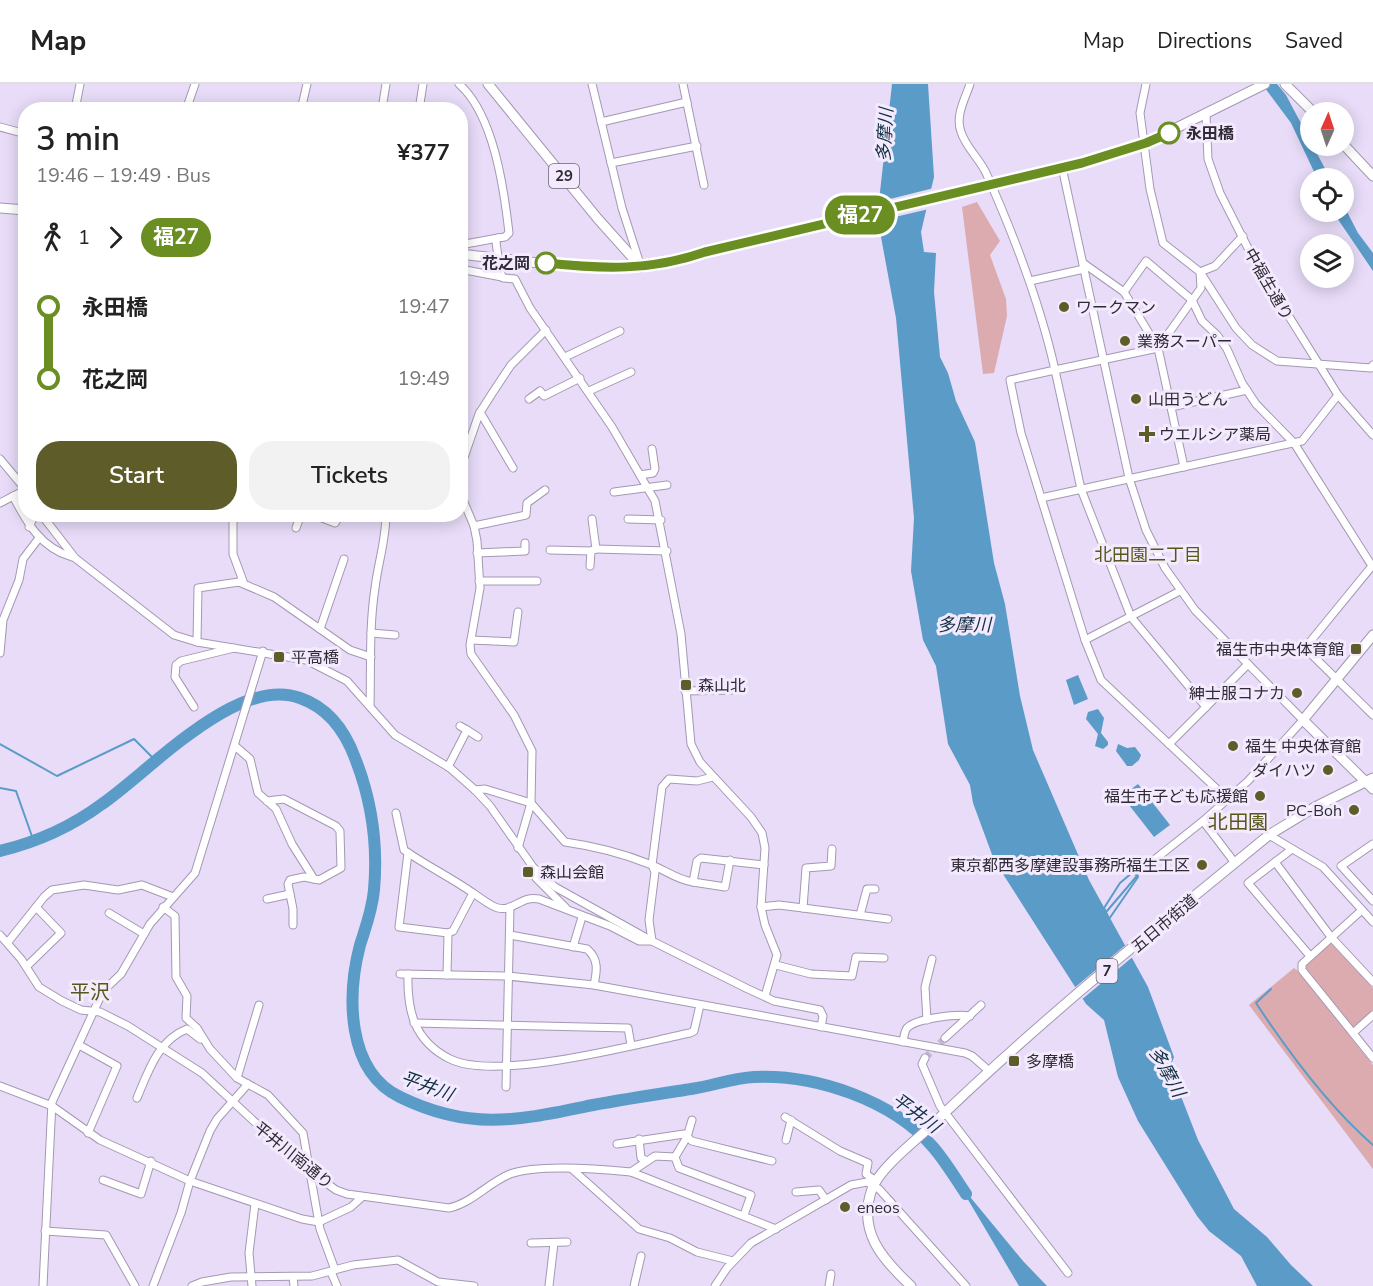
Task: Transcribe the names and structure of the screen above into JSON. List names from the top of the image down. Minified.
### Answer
{"streets":{"main road":["29","五日市街道","7"],"street":["中福生通り","平井川南通り"]},"crossings":[["五日市街道","7"]],"districts":["北田園二丁目","北田園","平沢"],"water":["多摩川","平井川"],"places":{"other":["永田橋","花之岡","ワークマン","業務スーパー","山田うどん","紳士服コナカ","福生 中央体育館","ダイハツ","福生市子ども応援館","PC-Boh","東京都西多摩建設事務所福生工区","eneos"],"health":["ウエルシア薬局"],"transit":["福生市中央体育館","平高橋","森山北","森山会館","多摩橋"]},"lines":["bus line 福27"],"north":"top","page":{"header":"Map","nav":["Map","Directions","Saved"],"on_map":"福27","heading":["3 min","19:46 – 19:49 · Bus","¥377"],"legs":["1","福27"],"list":[{"name":"永田橋","value":"19:47"},{"name":"花之岡","value":"19:49"}],"buttons":["Start","Tickets"]}}
